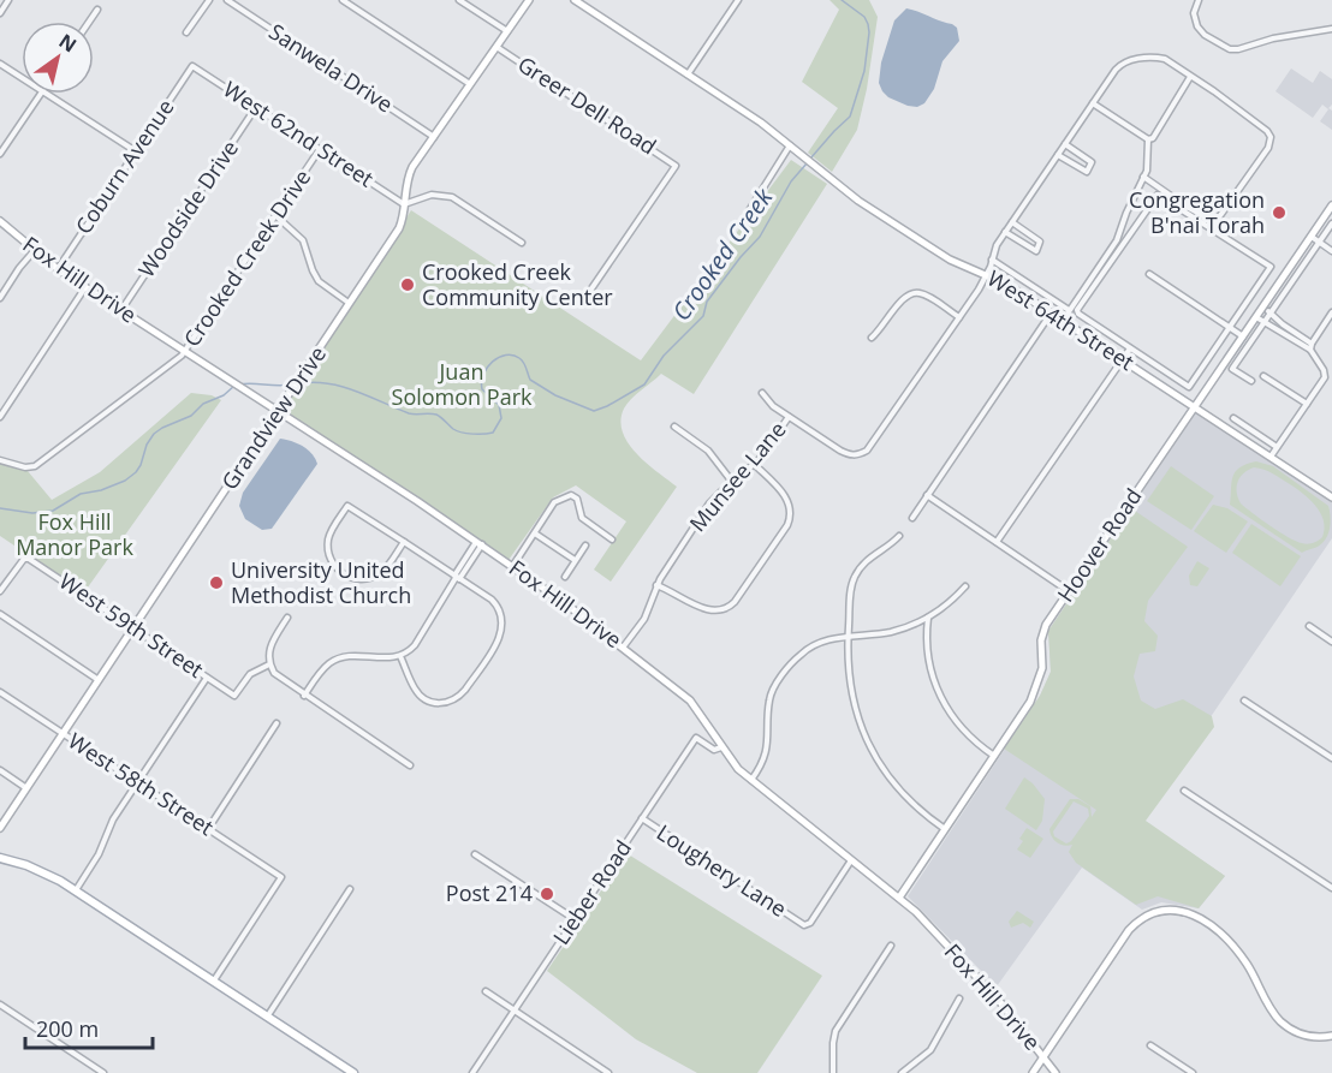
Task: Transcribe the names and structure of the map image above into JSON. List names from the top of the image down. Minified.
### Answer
{"streets":{"street":["Sanwela Drive","Greer Dell Road","West 62nd Street","Coburn Avenue","Woodside Drive","Crooked Creek Drive","Fox Hill Drive","West 64th Street","Grandview Drive","Munsee Lane","Hoover Road","West 59th Street","West 58th Street","Loughery Lane","Lieber Road"]},"crossings":[["Sanwela Drive","Grandview Drive"],["Greer Dell Road","Grandview Drive"],["West 62nd Street","Coburn Avenue"],["West 62nd Street","Woodside Drive"],["West 62nd Street","Crooked Creek Drive"],["West 62nd Street","Grandview Drive"],["Coburn Avenue","Fox Hill Drive"],["Woodside Drive","Fox Hill Drive"],["Crooked Creek Drive","Fox Hill Drive"],["Fox Hill Drive","Grandview Drive"],["Fox Hill Drive","Munsee Lane"],["Fox Hill Drive","Hoover Road"],["Fox Hill Drive","Loughery Lane"],["Fox Hill Drive","Lieber Road"],["West 64th Street","Hoover Road"],["Grandview Drive","West 59th Street"],["Grandview Drive","West 58th Street"],["Loughery Lane","Lieber Road"]],"water":["Crooked Creek"],"parks":["Juan Solomon Park","Fox Hill Manor Park"],"places":["Congregation B'nai Torah","Crooked Creek Community Center","University United Methodist Church","Post 214"],"scale_bar":"200 m","north":"top right"}
